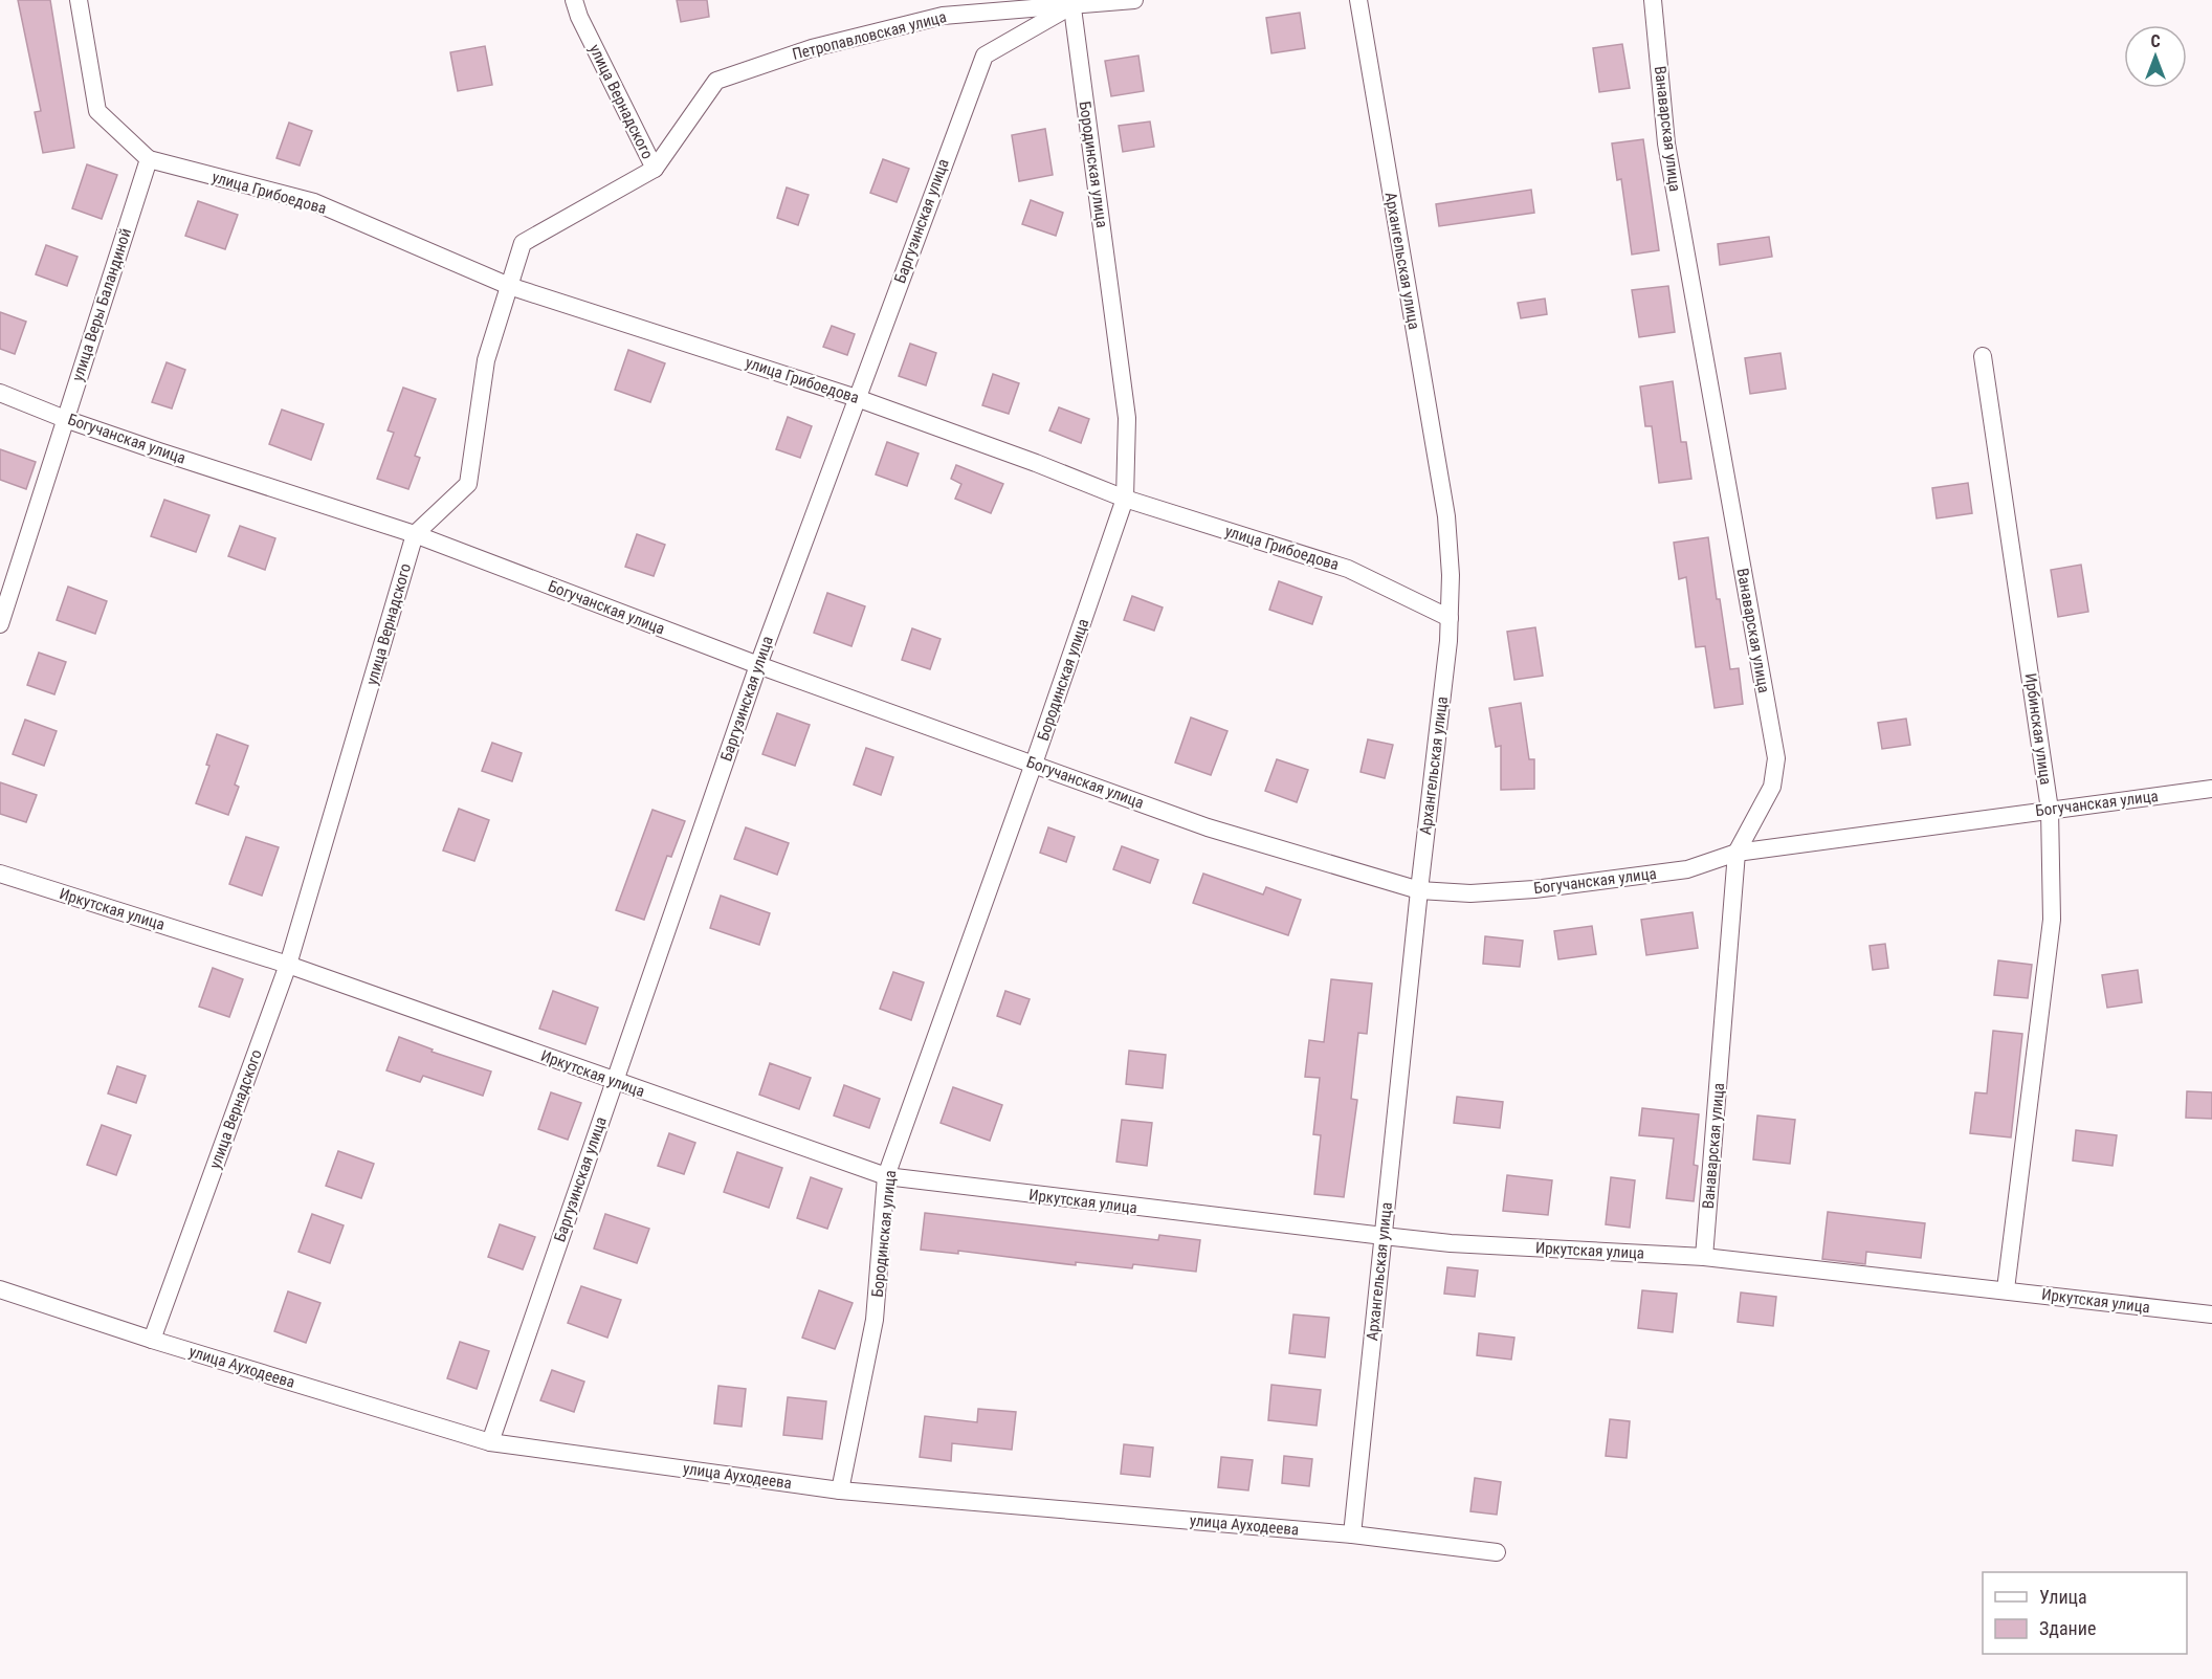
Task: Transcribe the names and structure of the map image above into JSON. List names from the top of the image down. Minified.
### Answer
{"streets":{"street":["Петропавловская улица","улица Вернадского","Ванаварская улица","Бородинская улица","улица Грибоедова","Баргузинская улица","Архангельская улица","улица Веры Баландиной","Богучанская улица","Ирбинская улица","Иркутская улица","улица Ауходеева"]},"crossings":[["Петропавловская улица","улица Вернадского"],["Петропавловская улица","Бородинская улица"],["Петропавловская улица","Баргузинская улица"],["улица Вернадского","улица Грибоедова"],["улица Вернадского","Богучанская улица"],["улица Вернадского","Иркутская улица"],["улица Вернадского","улица Ауходеева"],["Ванаварская улица","Богучанская улица"],["Ванаварская улица","Иркутская улица"],["Бородинская улица","улица Грибоедова"],["Бородинская улица","Баргузинская улица"],["Бородинская улица","Богучанская улица"],["Бородинская улица","Иркутская улица"],["Бородинская улица","улица Ауходеева"],["улица Грибоедова","Баргузинская улица"],["улица Грибоедова","Архангельская улица"],["улица Грибоедова","улица Веры Баландиной"],["Баргузинская улица","Богучанская улица"],["Баргузинская улица","Иркутская улица"],["Баргузинская улица","улица Ауходеева"],["Архангельская улица","Богучанская улица"],["Архангельская улица","Иркутская улица"],["Архангельская улица","улица Ауходеева"],["улица Веры Баландиной","Богучанская улица"],["Богучанская улица","Ирбинская улица"],["Ирбинская улица","Иркутская улица"]],"legend":["Улица","Здание"],"north":"top"}
